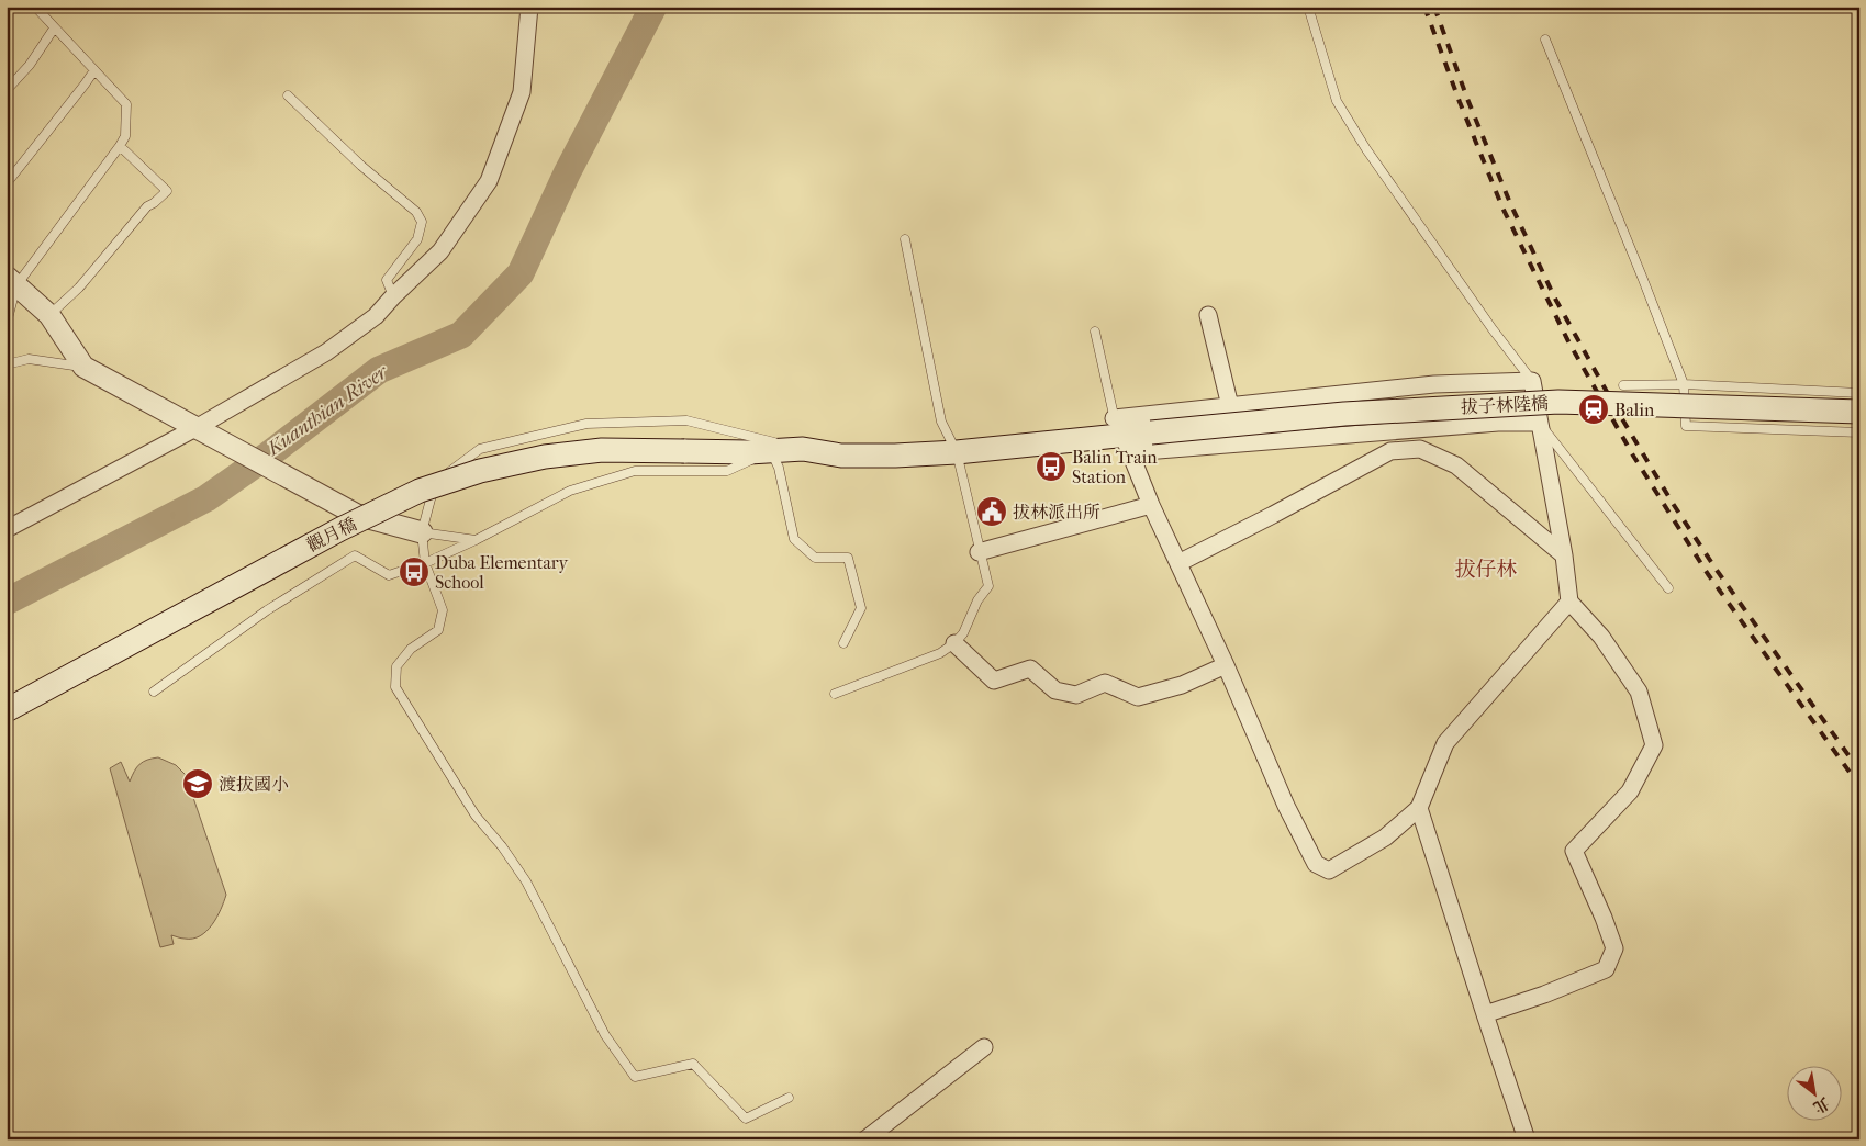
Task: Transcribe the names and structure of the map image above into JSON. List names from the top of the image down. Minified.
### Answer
{"streets":{"main road":["拔子林陸橋","觀月穚"]},"crossings":[["拔子林陸橋","觀月穚"]],"districts":["拔仔林"],"water":["Kuanthian River"],"places":{"station":["Balin"],"bus stop":["Balin Train Station","Duba Elementary School"],"public building":["拔林派出所"],"school or university":["渡拔國小"]},"north":"bottom right"}
